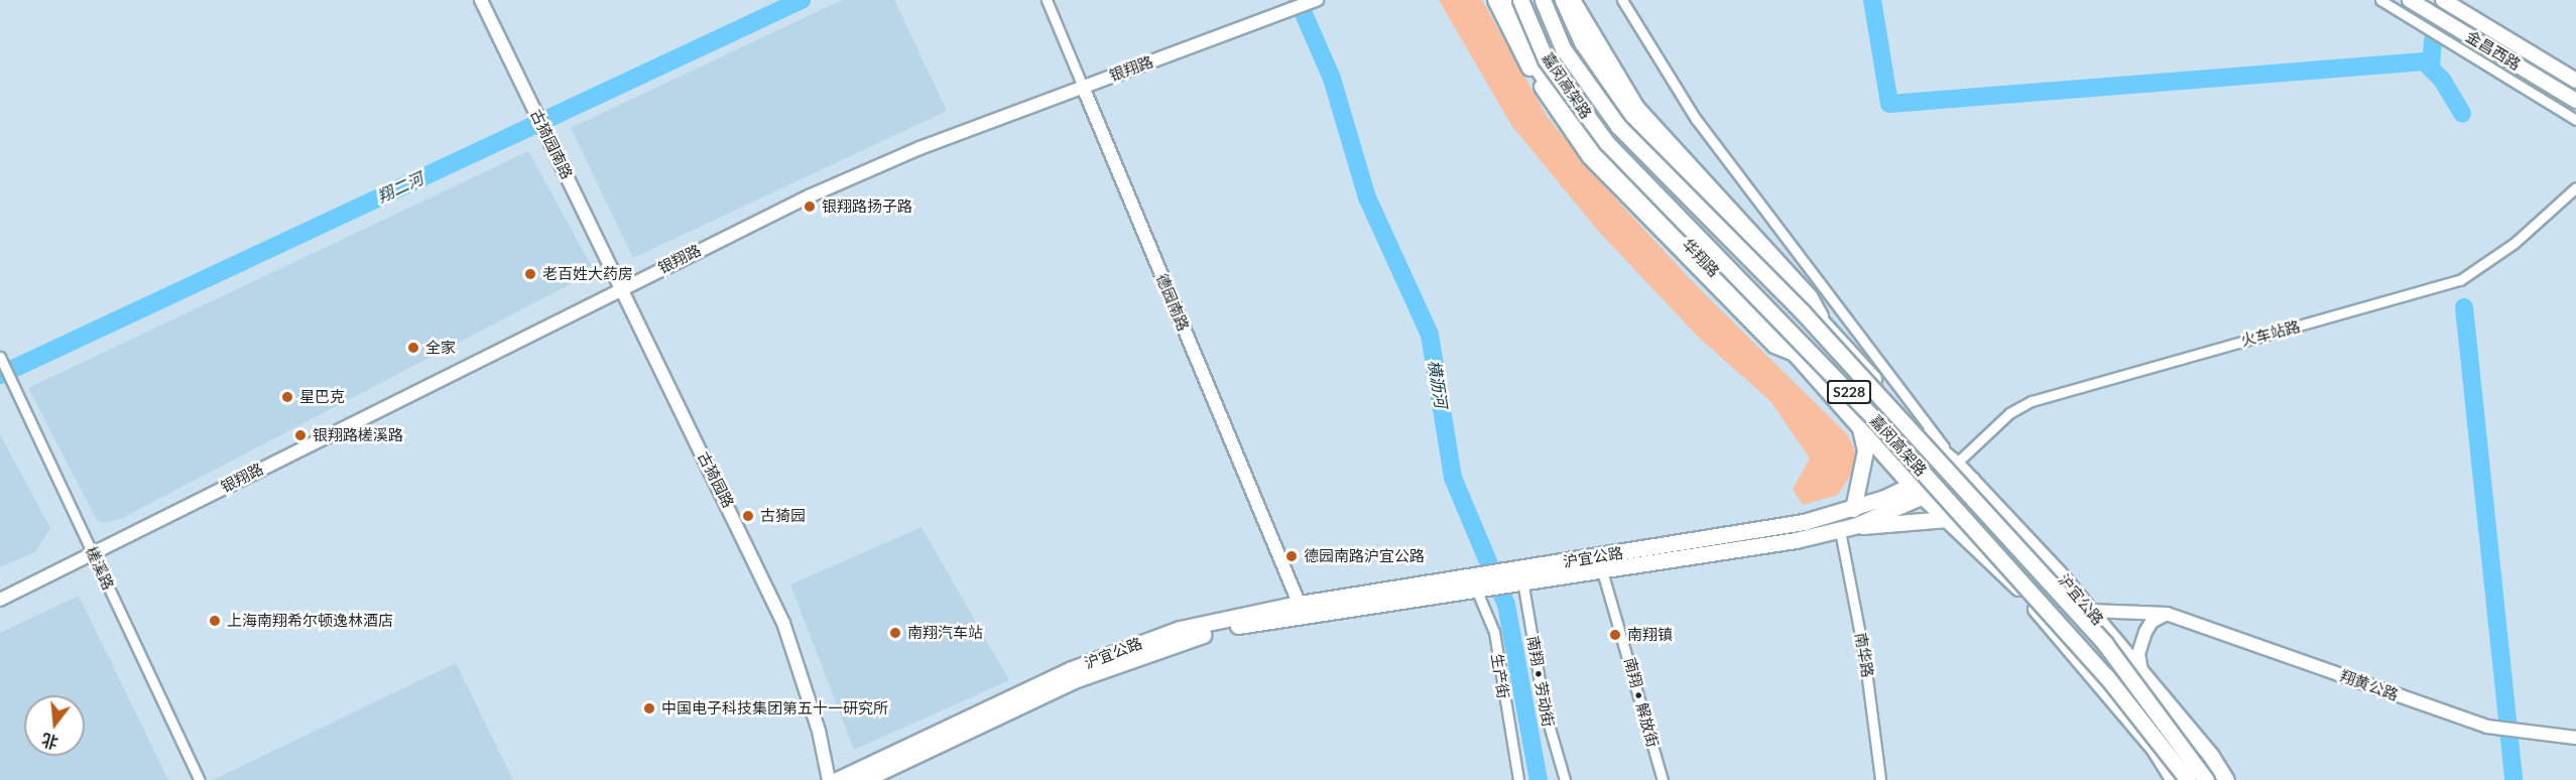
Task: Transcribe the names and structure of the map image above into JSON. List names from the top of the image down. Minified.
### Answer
{"streets":{"main road":["金昌西路","嘉闵高架路","华翔路","S228","沪宜公路"],"street":["银翔路","古猗园南路","德园南路","火车站路","古猗园路","槎溪路","南华路","生产街","南翔 • 劳动街","翔黄公路","南翔 • 解放街"]},"crossings":[["银翔路","古猗园南路"],["银翔路","德园南路"],["银翔路","古猗园路"],["银翔路","槎溪路"],["古猗园南路","古猗园路"],["华翔路","沪宜公路"],["德园南路","沪宜公路"],["火车站路","沪宜公路"],["沪宜公路","南华路"],["沪宜公路","生产街"],["沪宜公路","南翔 • 劳动街"],["沪宜公路","翔黄公路"],["沪宜公路","南翔 • 解放街"]],"water":["翔二河","横沥河"],"places":["银翔路扬子路","老百姓大药房","全家","星巴克","银翔路槎溪路","古猗园","德园南路沪宜公路","上海南翔希尔顿逸林酒店","南翔汽车站","南翔镇","中国电子科技集团第五十一研究所"],"north":"bottom"}
